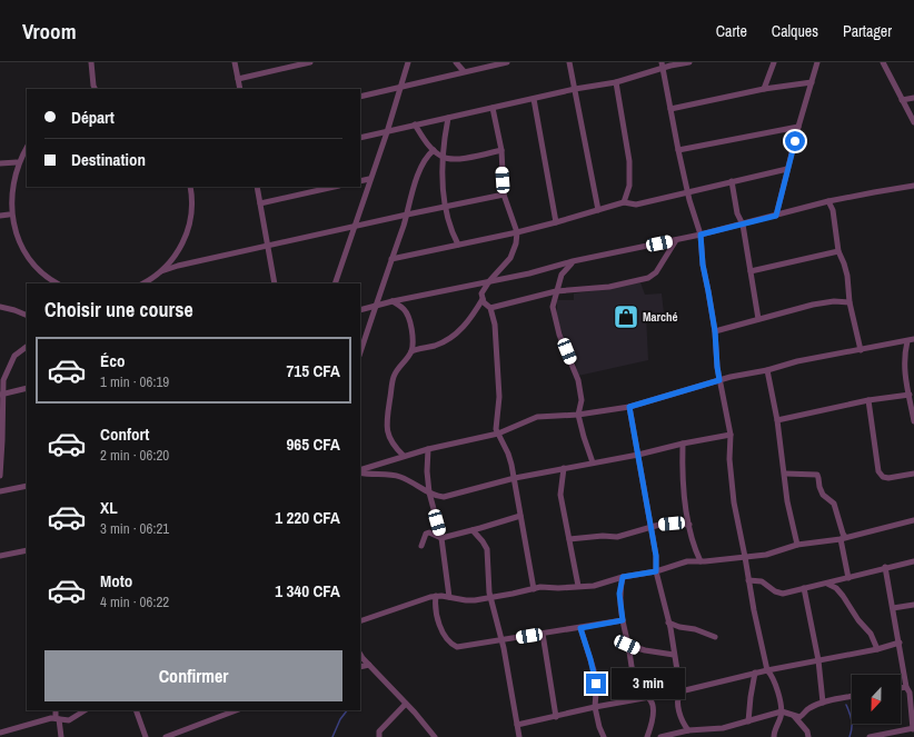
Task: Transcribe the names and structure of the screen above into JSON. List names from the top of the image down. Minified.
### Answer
{"places":{"shop":["Marché"]},"north":"bottom","page":{"header":"Vroom","nav":["Carte","Calques","Partager"],"banner":["Départ","Destination"],"heading":"Choisir une course","list":[{"name":"Éco","note":"1 min · 06:19","value":"715 CFA"},{"name":"Confort","note":"2 min · 06:20","value":"965 CFA"},{"name":"XL","note":"3 min · 06:21","value":"1 220 CFA"},{"name":"Moto","note":"4 min · 06:22","value":"1 340 CFA"}],"buttons":"Confirmer","bubble":"3 min"}}
